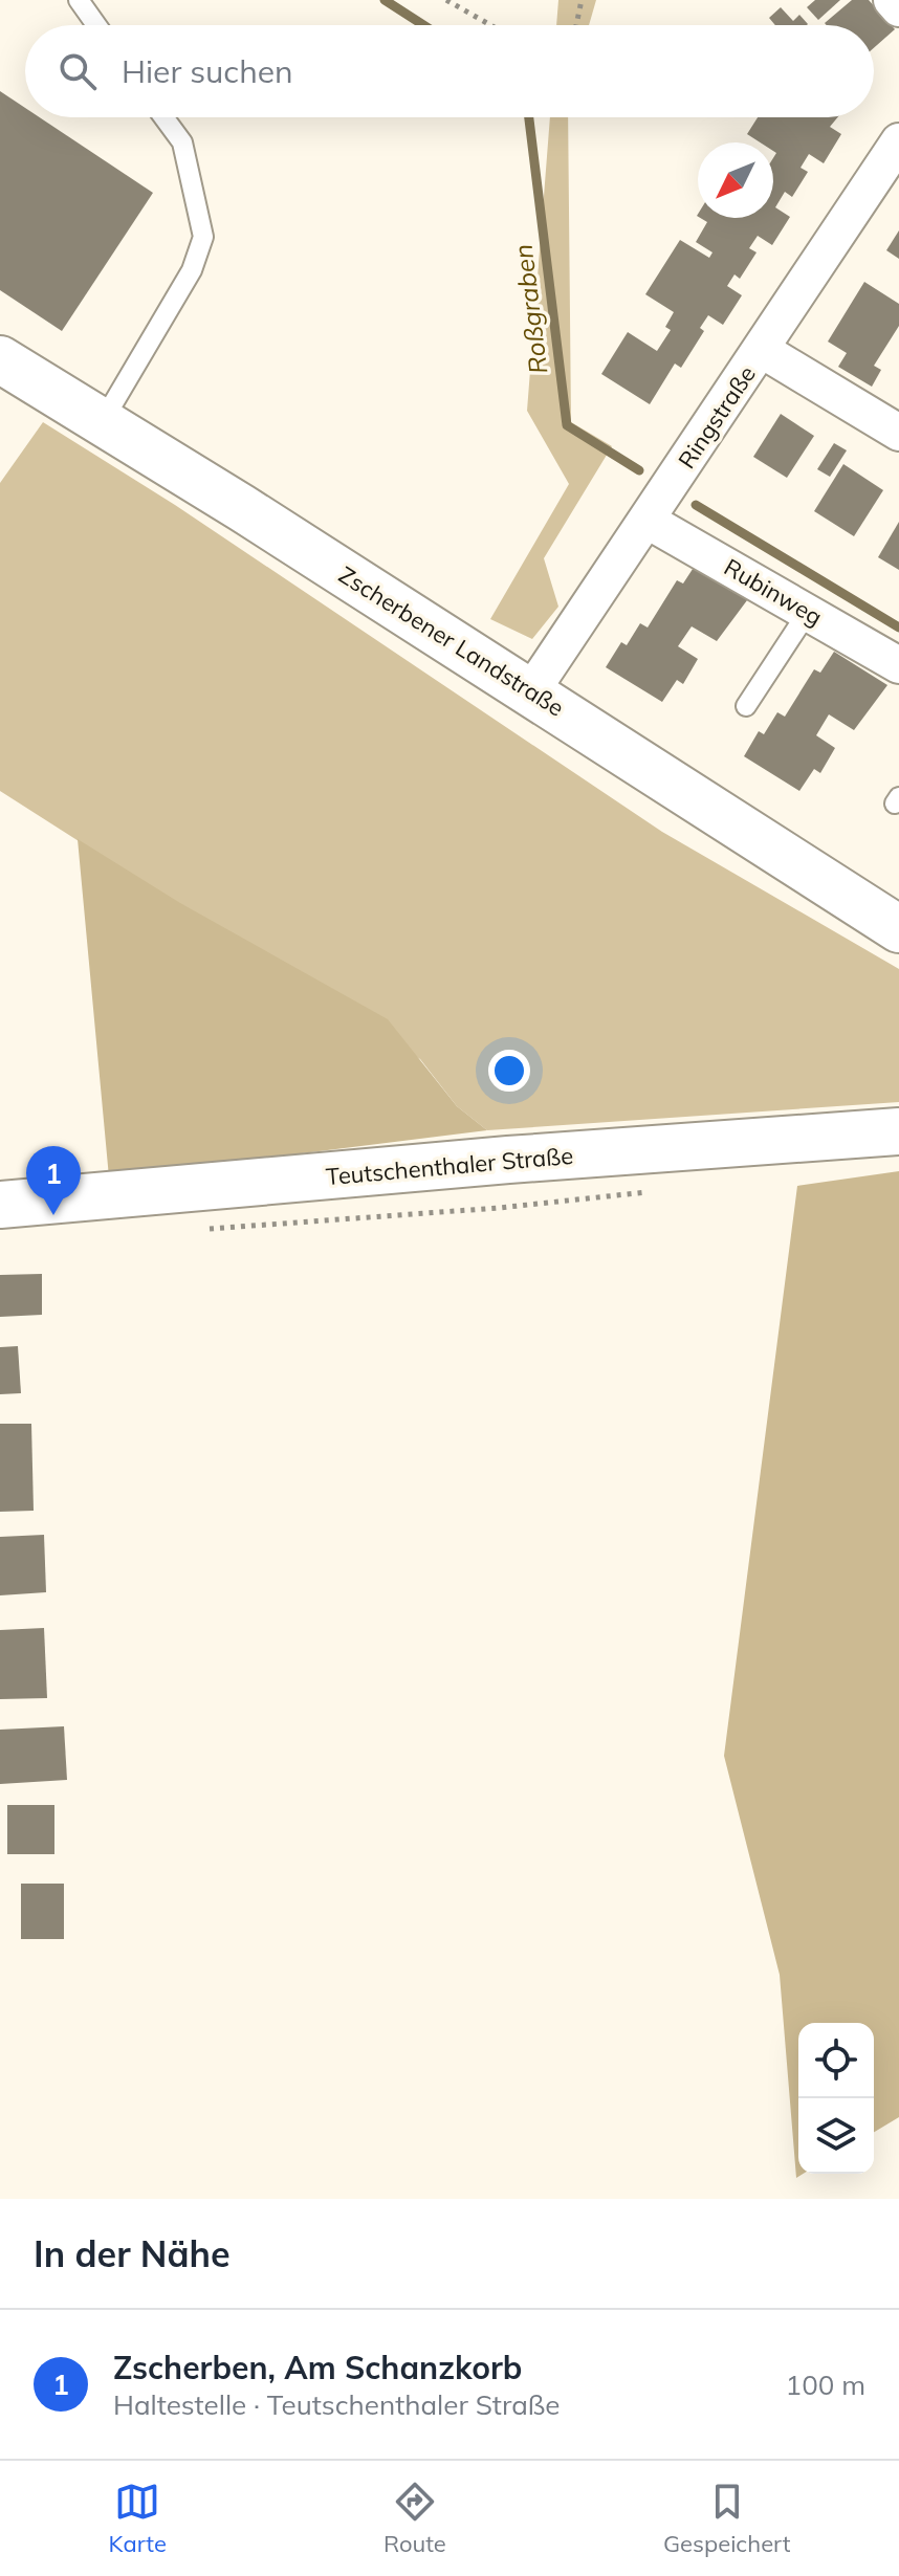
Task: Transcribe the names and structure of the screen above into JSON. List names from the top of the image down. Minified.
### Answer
{"streets":{"street":["Ringstraße","Rubinweg","Zscherbener Landstraße","Teutschenthaler Straße"]},"crossings":[["Ringstraße","Rubinweg"],["Ringstraße","Zscherbener Landstraße"]],"water":["Roßgraben"],"north":"bottom left","page":{"search":"Hier suchen","pins":"1","heading":"In der Nähe","list":[{"mark":"1","name":"Zscherben, Am Schanzkorb","note":"Haltestelle · Teutschenthaler Straße","value":"100 m"}],"nav":["Karte","Route","Gespeichert"]}}
